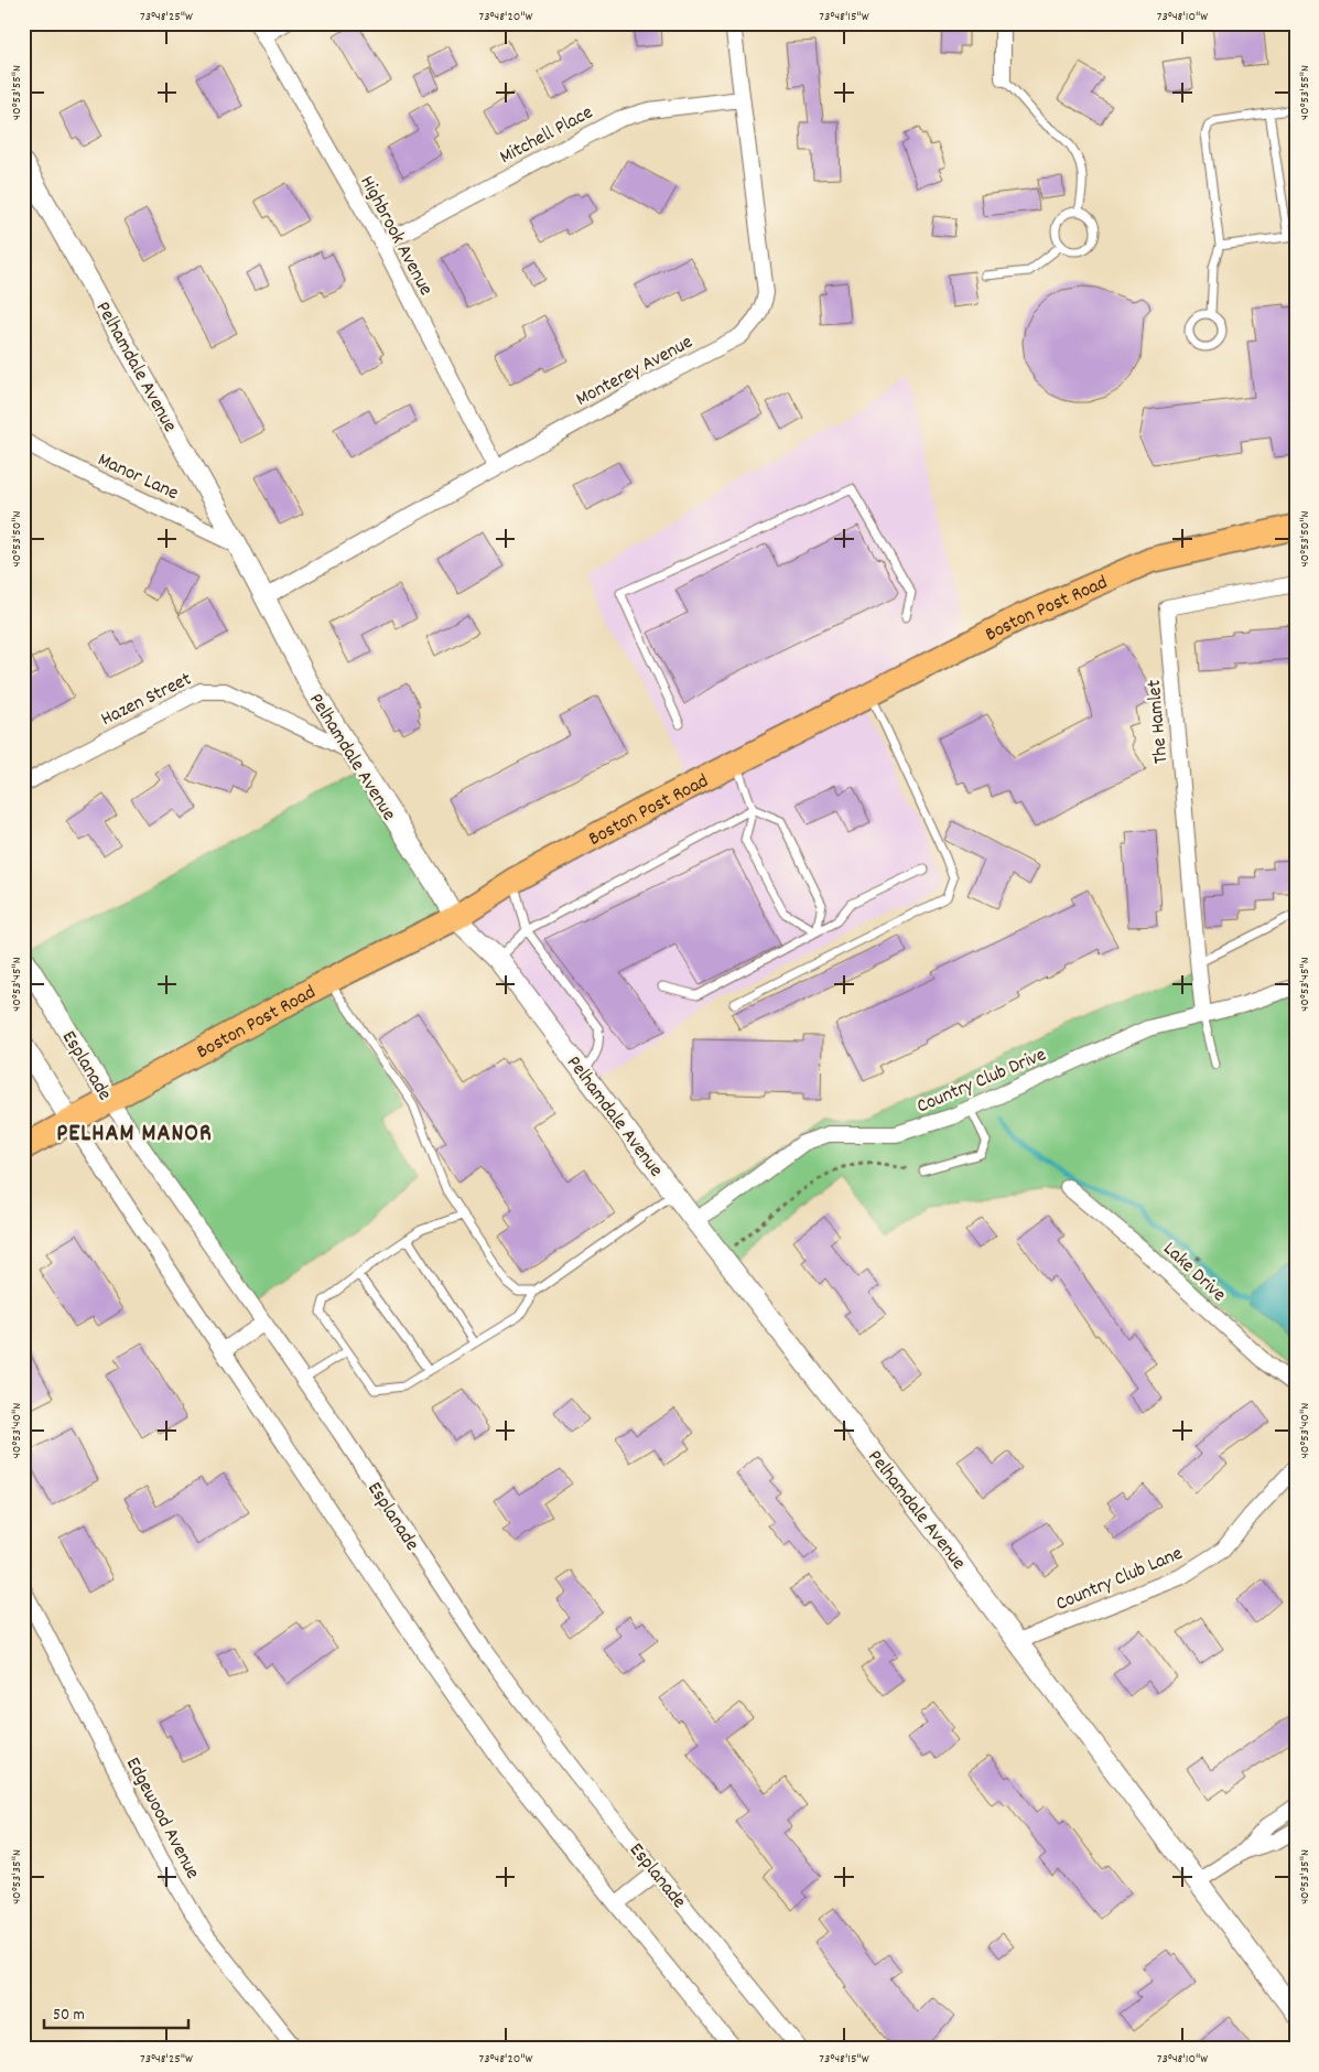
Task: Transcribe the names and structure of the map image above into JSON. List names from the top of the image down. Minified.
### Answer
{"streets":{"main road":["Boston Post Road"],"street":["Mitchell Place","Highbrook Avenue","Pelhamdale Avenue","Monterey Avenue","Manor Lane","Hazen Street","The Hamlet","Esplanade","Country Club Drive","Lake Drive","Country Club Lane","Edgewood Avenue"]},"crossings":[["Mitchell Place","Highbrook Avenue"],["Mitchell Place","Monterey Avenue"],["Highbrook Avenue","Monterey Avenue"],["Pelhamdale Avenue","Monterey Avenue"],["Pelhamdale Avenue","Manor Lane"],["Pelhamdale Avenue","Boston Post Road"],["Pelhamdale Avenue","Hazen Street"],["Pelhamdale Avenue","Country Club Drive"],["Pelhamdale Avenue","Country Club Lane"],["Boston Post Road","Esplanade"],["The Hamlet","Country Club Drive"]],"districts":["PELHAM MANOR"],"scale_bar":"50 m","coordinates":["73°48'25\"W","73°48'20\"W","73°48'15\"W","73°48'10\"W","40°53'55\"N","40°53'50\"N","40°53'45\"N","40°53'40\"N","40°53'35\"N"]}
